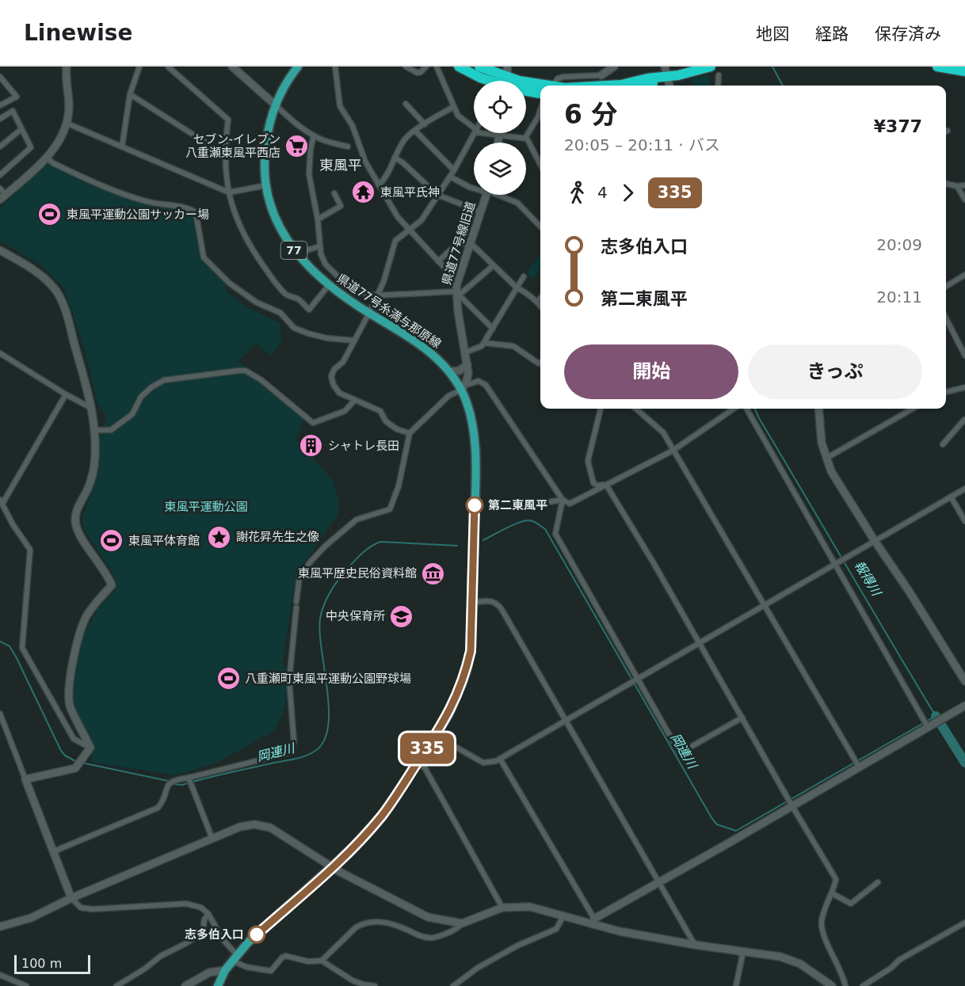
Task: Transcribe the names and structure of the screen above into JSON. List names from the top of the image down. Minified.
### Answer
{"streets":{"main road":["77","県道77号糸満与那原線"],"street":["県道77号線旧道"]},"crossings":[["県道77号線旧道","県道77号糸満与那原線"]],"districts":["東風平"],"water":["報得川","岡連川"],"parks":["東風平運動公園"],"places":{"supermarket":["セブン-イレブン 八重瀬東風平西店"],"temple":["東風平氏神"],"sports":["東風平運動公園サッカー場","東風平体育館","八重瀬町東風平運動公園野球場"],"building":["シャトレ長田"],"other":["第二東風平","志多伯入口"],"place":["謝花昇先生之像"],"museum":["東風平歴史民俗資料館"],"school or university":["中央保育所"]},"lines":["bus line 335"],"scale_bar":"100 m","page":{"header":"Linewise","nav":["地図","経路","保存済み"],"on_map":"335","heading":["6 分","20:05 – 20:11 · バス","¥377"],"legs":["4","335"],"list":[{"name":"志多伯入口","value":"20:09"},{"name":"第二東風平","value":"20:11"}],"buttons":["開始","きっぷ"],"scale":"100 m"}}
